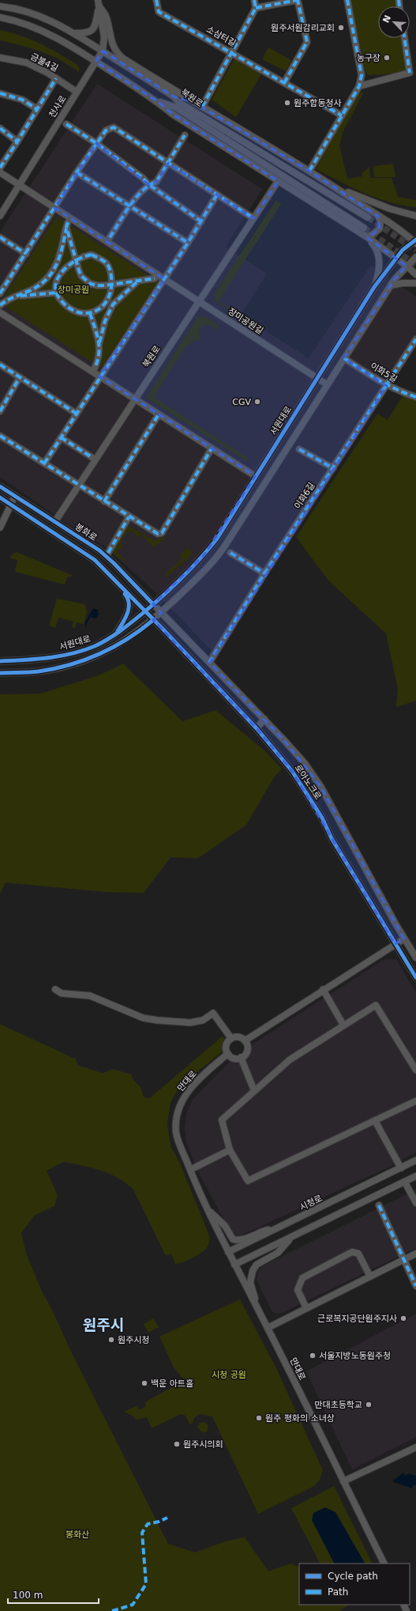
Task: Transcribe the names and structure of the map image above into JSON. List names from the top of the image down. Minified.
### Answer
{"streets":{"street":["소삼터길","금불4길","북원로","천사로","장미공원길","이화5길","서원대로","이화6길","봉화로","로아노크로","만대로","시청로"]},"crossings":[["금불4길","천사로"],["북원로","천사로"],["북원로","장미공원길"],["북원로","서원대로"],["천사로","장미공원길"],["장미공원길","서원대로"],["이화5길","이화6길"],["서원대로","봉화로"],["서원대로","로아노크로"],["이화6길","로아노크로"],["봉화로","로아노크로"],["만대로","시청로"]],"districts":["원주시"],"parks":["장미공원","시청 공원","봉화산"],"places":["원주서원감리교회","농구장","원주합동청사","CGV","근로복지공단원주지사","원주시청","서울지방노동원주청","백운 아트홀","만대초등학교","원주 평화의 소녀상","원주시의회"],"legend":["Cycle path","Path"],"scale_bar":"100 m","north":"top left"}
